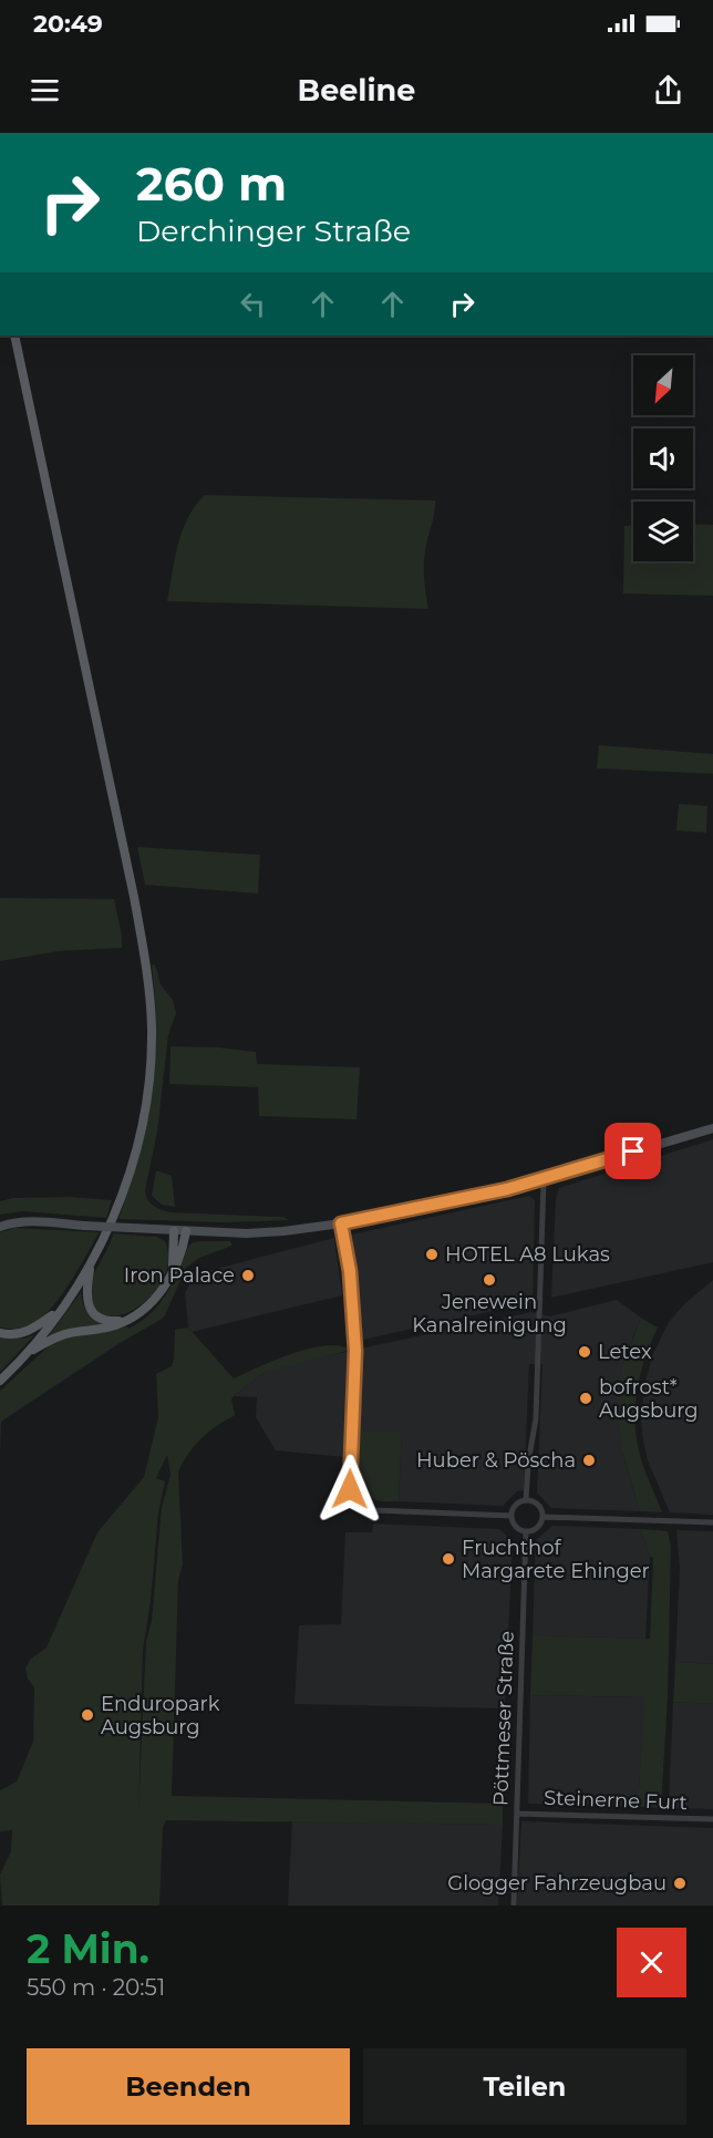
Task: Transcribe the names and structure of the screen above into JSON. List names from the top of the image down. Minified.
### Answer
{"streets":{"street":["Pöttmeser Straße","Steinerne Furt"]},"crossings":[["Pöttmeser Straße","Steinerne Furt"]],"places":["HOTEL A8 Lukas","Iron Palace","Jenewein Kanalreinigung","Letex","bofrost* Augsburg","Huber & Pöscha","Fruchthof Margarete Ehinger","Enduropark Augsburg","Glogger Fahrzeugbau"],"north":"bottom left","page":{"status":"20:49","header":"Beeline","turn":["260 m","Derchinger Straße"],"heading":["2 Min.","550 m · 20:51"],"buttons":["Beenden","Teilen"]}}
